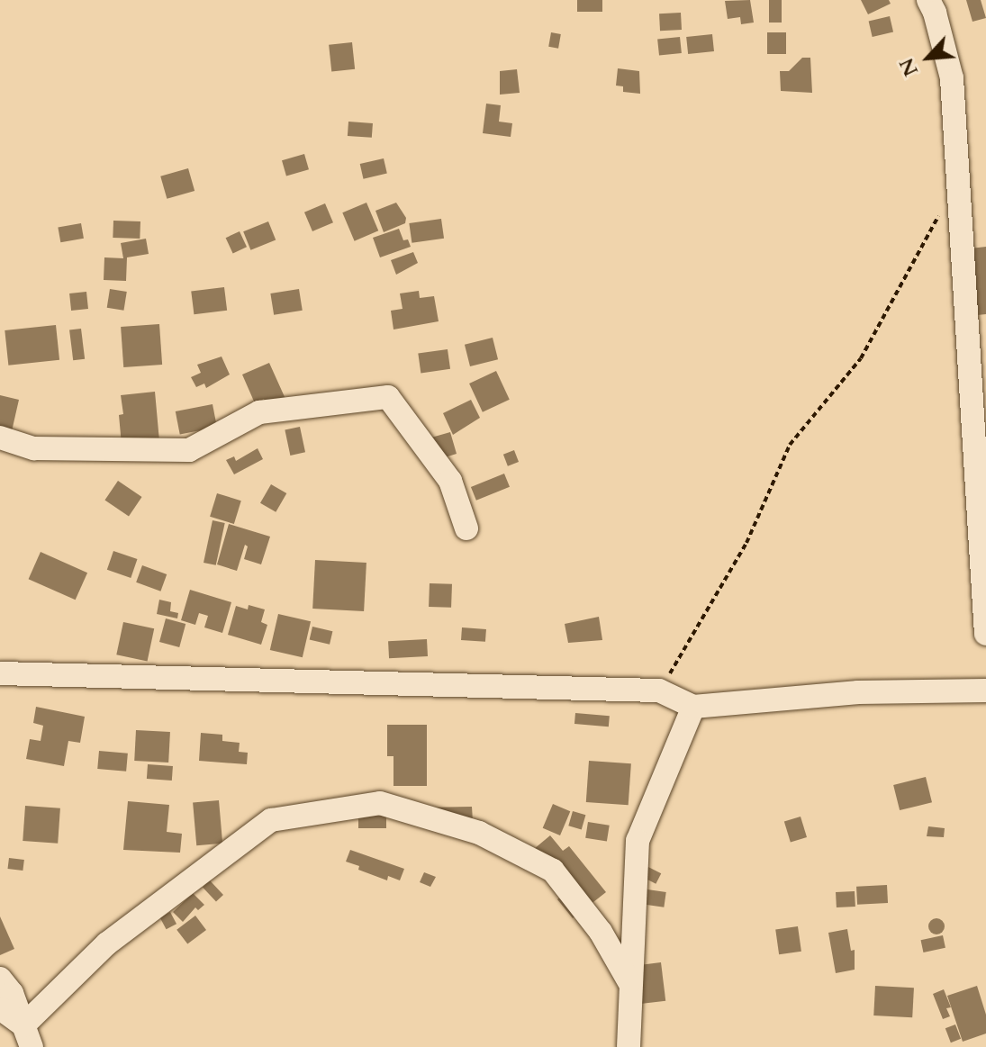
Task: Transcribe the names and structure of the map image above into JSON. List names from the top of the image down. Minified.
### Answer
{"north":"bottom left"}
